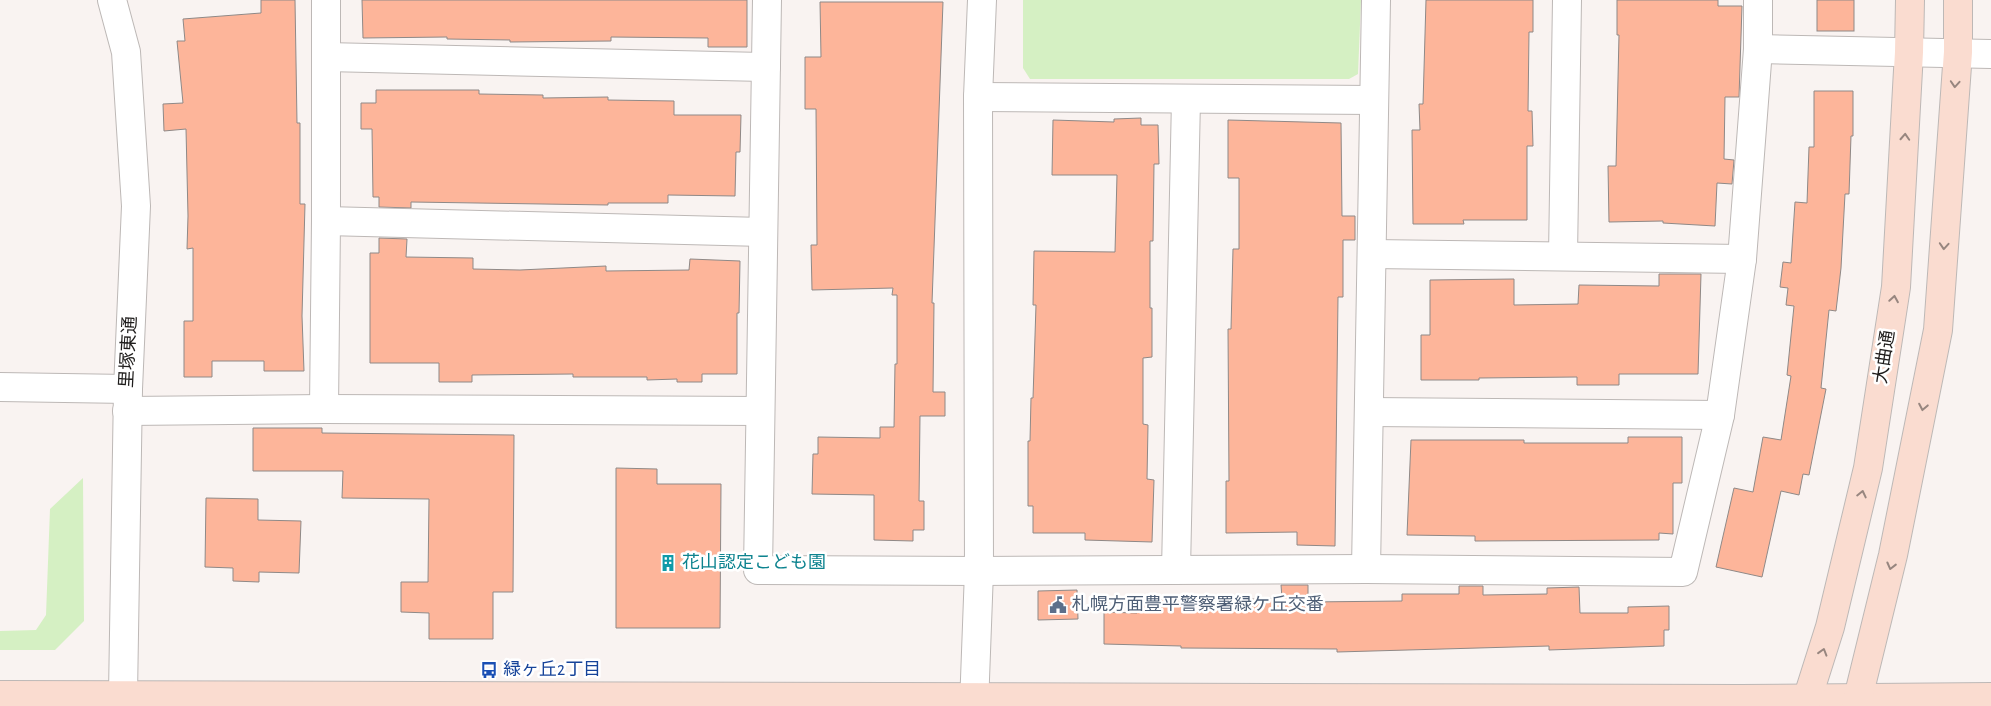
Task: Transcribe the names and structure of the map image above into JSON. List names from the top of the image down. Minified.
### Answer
{"streets":{"street":["里塚東通","大曲通"]},"places":{"building":["花山認定こども園"],"public building":["札幌方面豊平警察署緑ケ丘交番"],"bus stop":["緑ヶ丘2丁目"]}}
